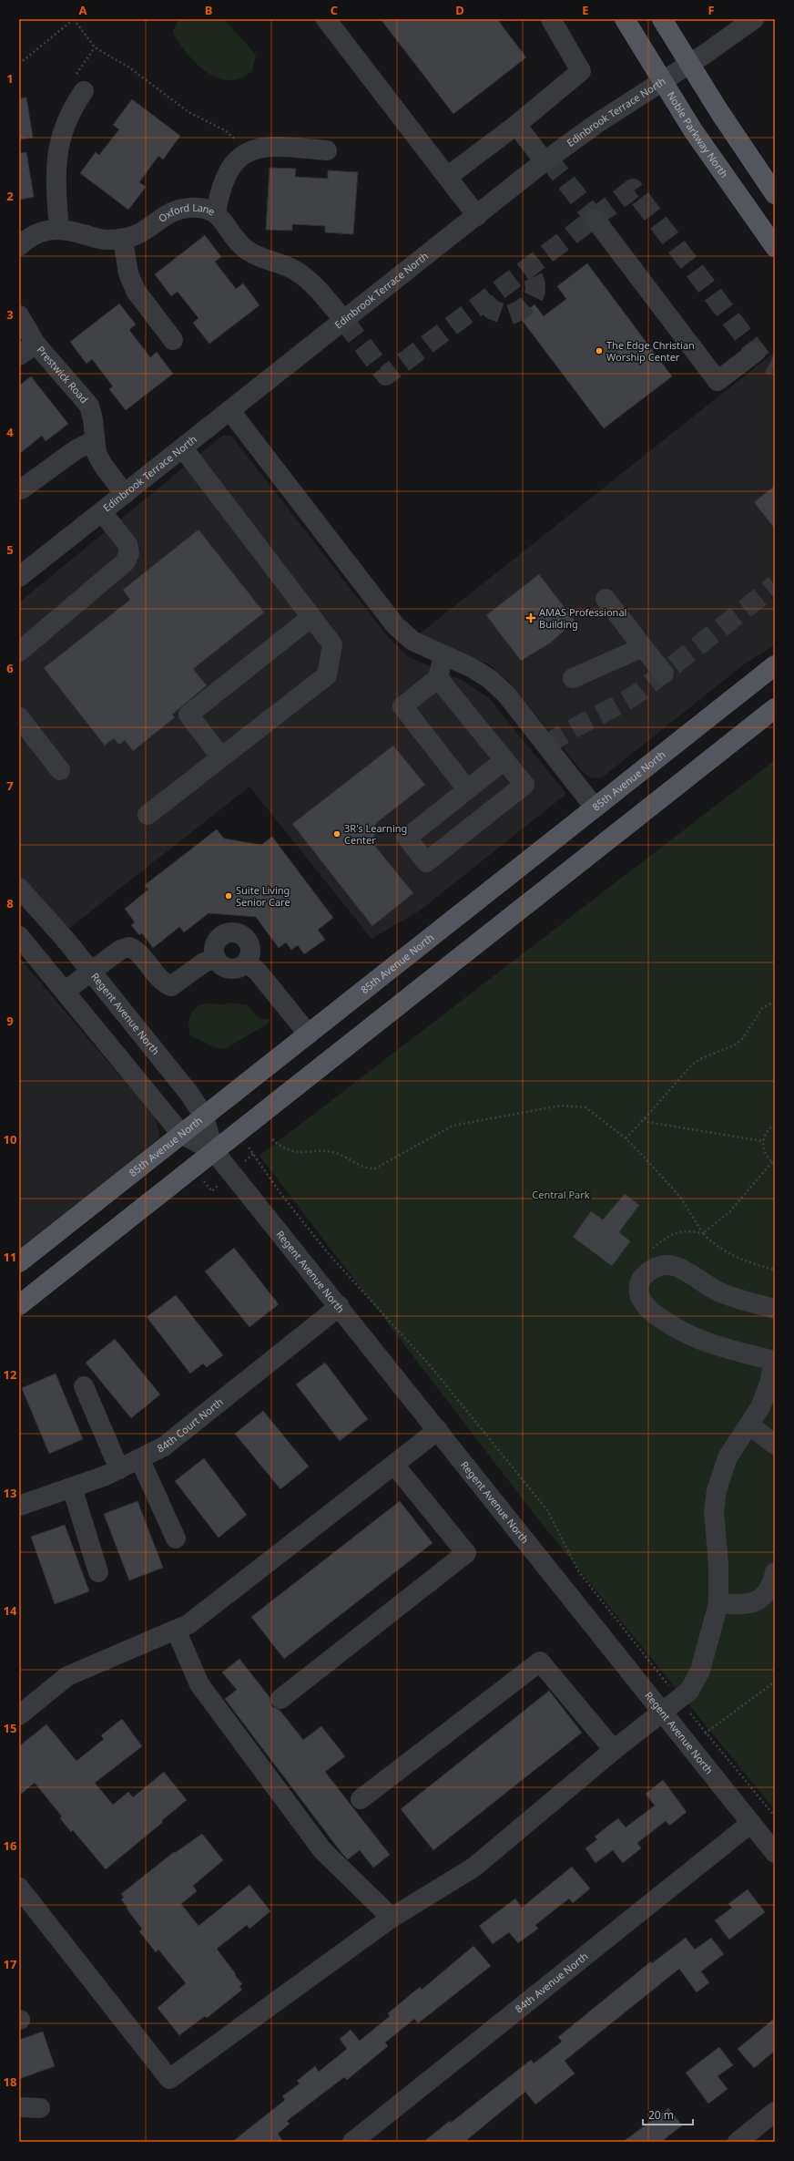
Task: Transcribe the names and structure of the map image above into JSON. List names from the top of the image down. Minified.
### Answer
{"streets":{"main road":["Noble Parkway North","85th Avenue North"],"street":["Edinbrook Terrace North","Oxford Lane","Prestwick Road","Regent Avenue North","84th Court North","84th Avenue North"]},"crossings":[["Edinbrook Terrace North","Noble Parkway North"],["Edinbrook Terrace North","Oxford Lane"],["Edinbrook Terrace North","Prestwick Road"],["85th Avenue North","Regent Avenue North"],["Regent Avenue North","84th Court North"],["Regent Avenue North","84th Avenue North"]],"parks":["Central Park"],"places":{"other":["The Edge Christian Worship Center","3R's Learning Center","Suite Living Senior Care"],"health":["AMAS Professional Building"]},"scale_bar":"20 m","grid":{"columns":["A","B","C","D","E","F"],"rows":["1","2","3","4","5","6","7","8","9","10","11","12","13","14","15","16","17","18"]}}
